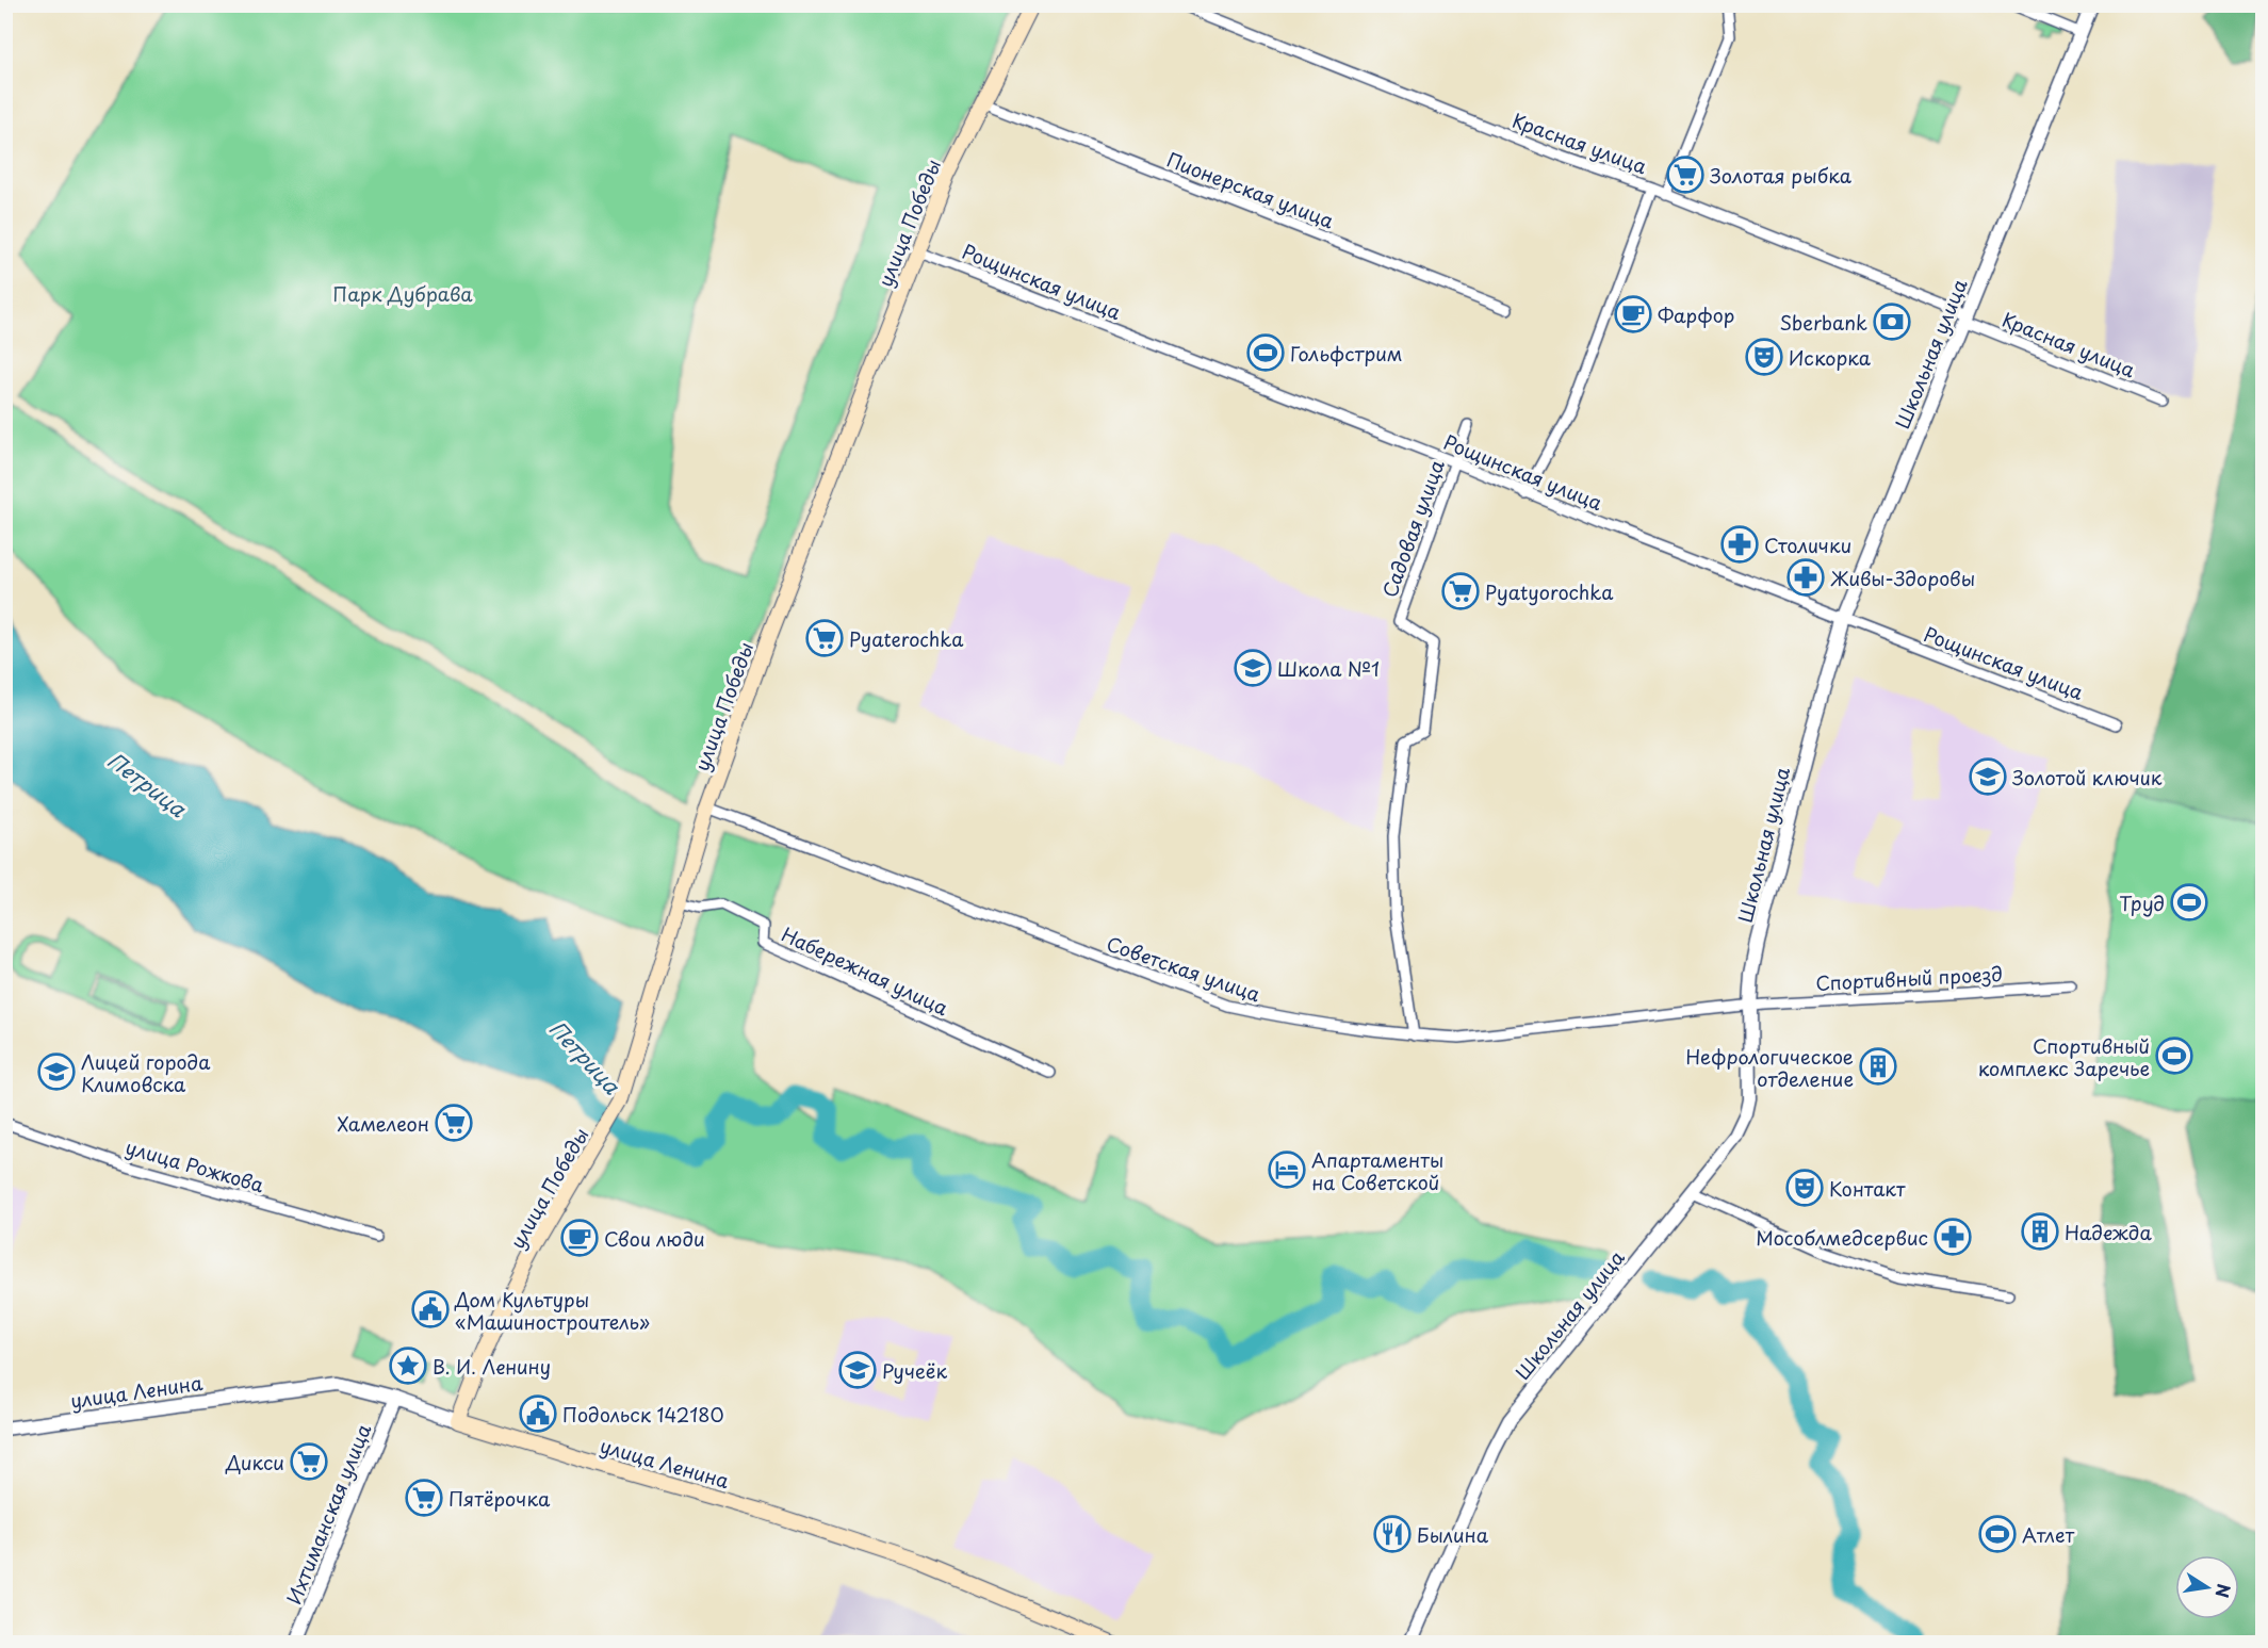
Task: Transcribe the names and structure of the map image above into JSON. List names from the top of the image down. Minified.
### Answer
{"streets":{"main road":["улица Победы","улица Ленина"],"street":["Красная улица","Пионерская улица","Рощинская улица","Школьная улица","Садовая улица","Советская улица","Набережная улица","Спортивный проезд","улица Рожкова","Ихтиманская улица"]},"crossings":[["Красная улица","Школьная улица"],["Пионерская улица","улица Победы"],["улица Победы","Рощинская улица"],["улица Победы","Советская улица"],["улица Победы","Набережная улица"],["улица Победы","улица Ленина"],["Рощинская улица","Школьная улица"],["Рощинская улица","Садовая улица"],["Школьная улица","Советская улица"],["Школьная улица","Спортивный проезд"],["Садовая улица","Советская улица"],["Советская улица","Спортивный проезд"],["улица Ленина","Ихтиманская улица"]],"water":["Петрица"],"parks":["Парк Дубрава"],"places":{"supermarket":["Золотая рыбка","Pyatyorochka","Pyaterochka","Хамелеон","Дикси","Пятёрочка"],"cafe":["Фарфор","Свои люди"],"bank":["Sberbank"],"sports":["Гольфстрим","Труд","Спортивный комплекс Заречье","Атлет"],"theatre":["Искорка","Контакт"],"pharmacy":["Столички","Живы-Здоровы","Мособлмедсервис"],"school or university":["Школа №1","Золотой ключик","Лицей города Климовска","Ручеёк"],"building":["Нефрологическое отделение","Надежда"],"hotel":["Апартаменты на Советской"],"public building":["Дом Культуры «Машиностроитель»","Подольск 142180"],"place":["В. И. Ленину"],"restaurant":["Былина"]},"north":"right"}
